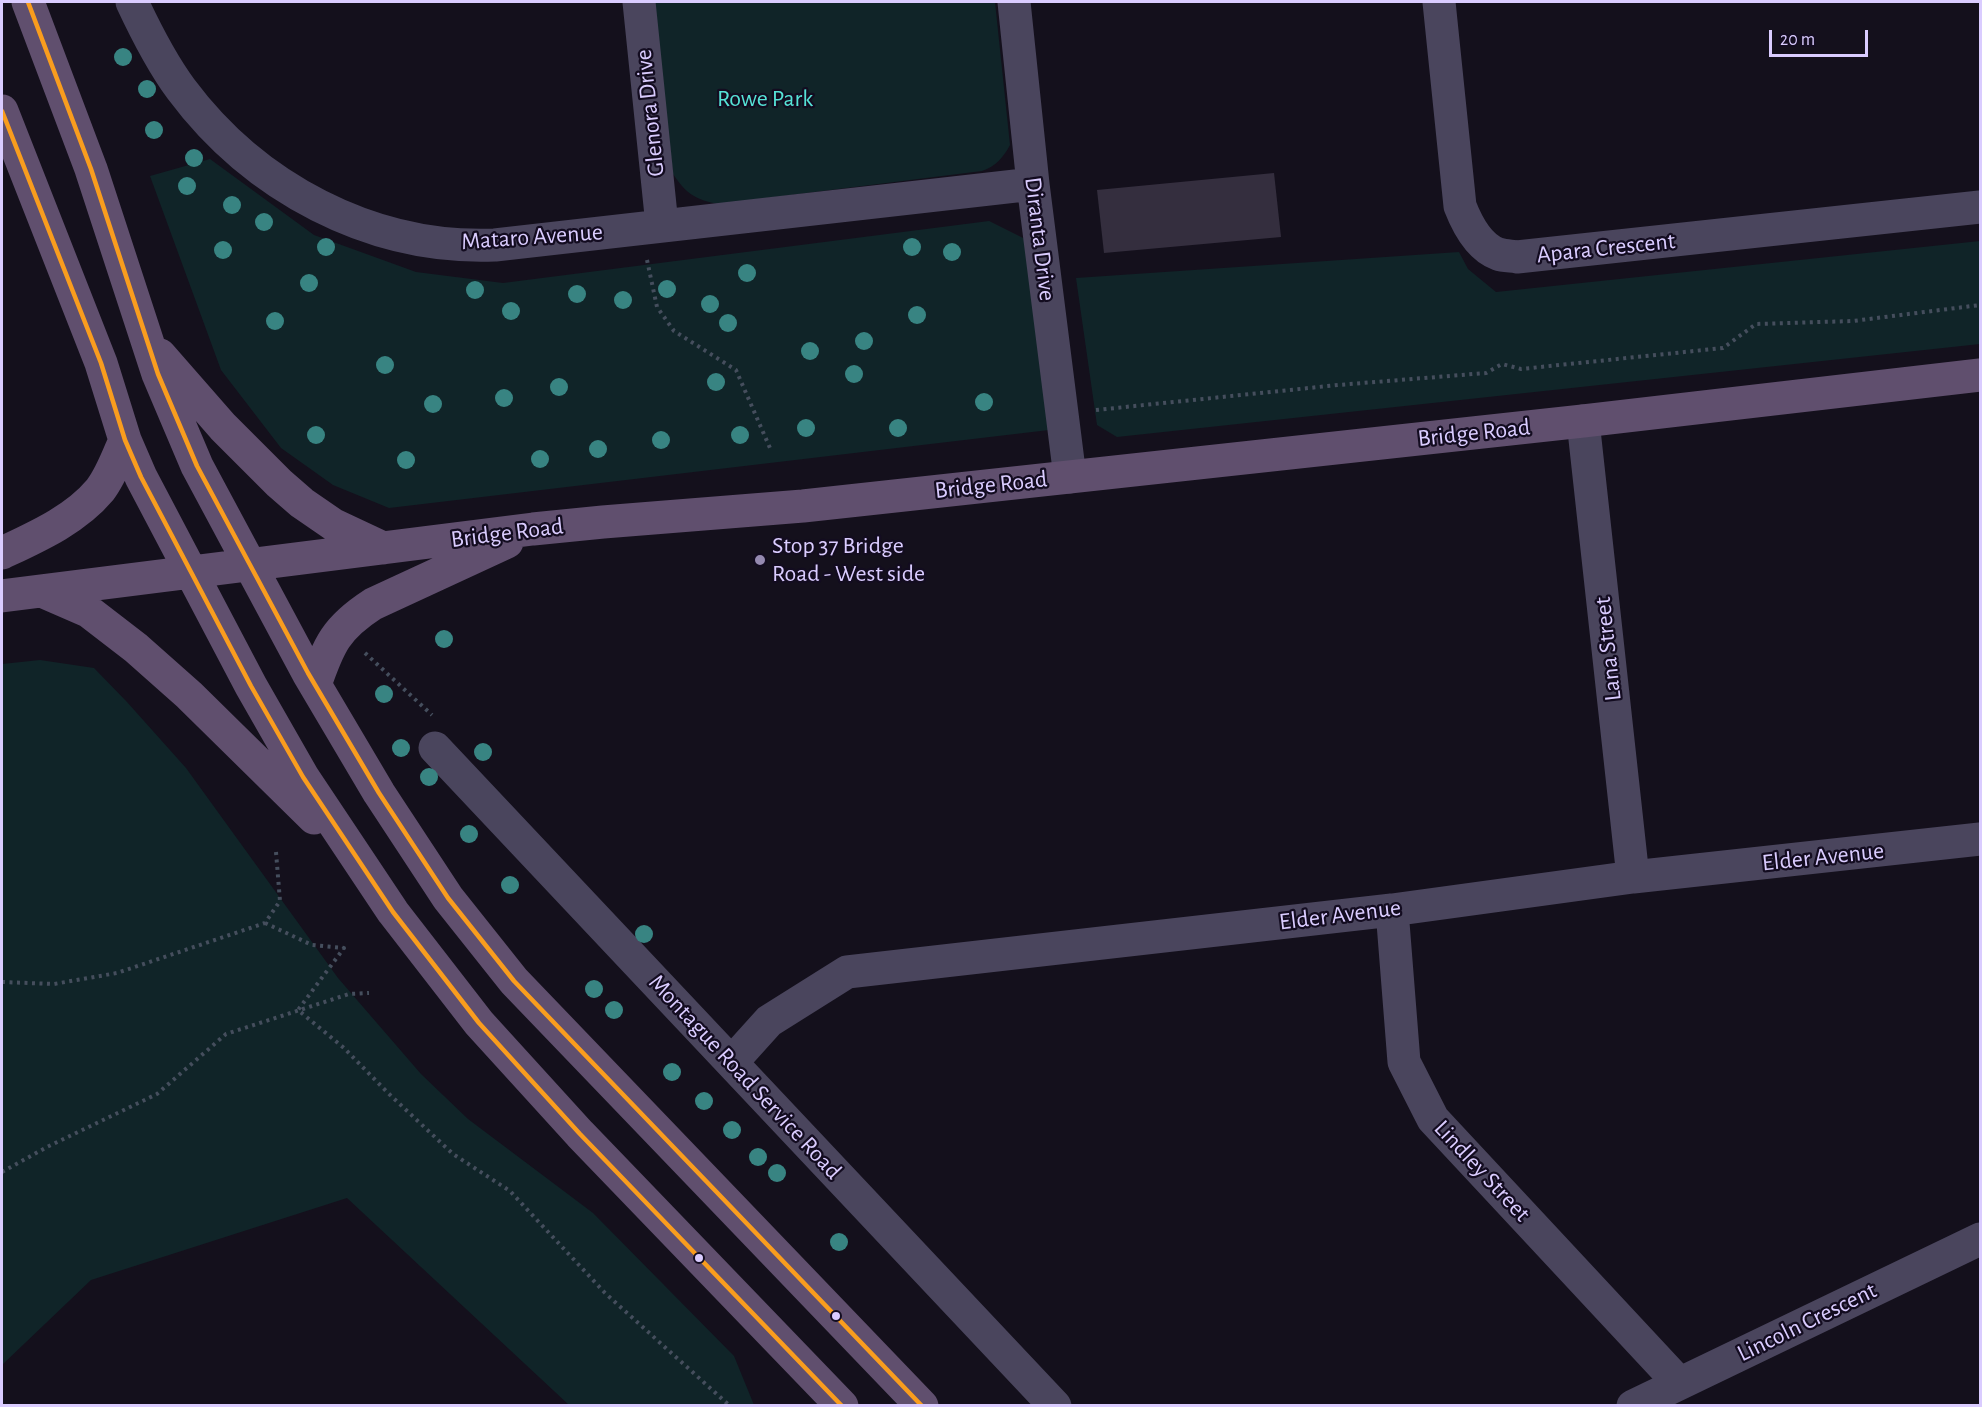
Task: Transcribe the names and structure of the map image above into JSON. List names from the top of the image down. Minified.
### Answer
{"streets":{"main road":["Bridge Road"],"street":["Glenora Drive","Mataro Avenue","Diranta Drive","Apara Crescent","Lana Street","Elder Avenue","Montague Road Service Road","Lindley Street","Lincoln Crescent"]},"crossings":[["Glenora Drive","Mataro Avenue"],["Mataro Avenue","Diranta Drive"],["Diranta Drive","Bridge Road"],["Bridge Road","Lana Street"],["Lana Street","Elder Avenue"],["Elder Avenue","Montague Road Service Road"],["Elder Avenue","Lindley Street"],["Lindley Street","Lincoln Crescent"]],"parks":["Rowe Park"],"places":["Stop 37 Bridge Road - West side"],"scale_bar":"20 m"}
